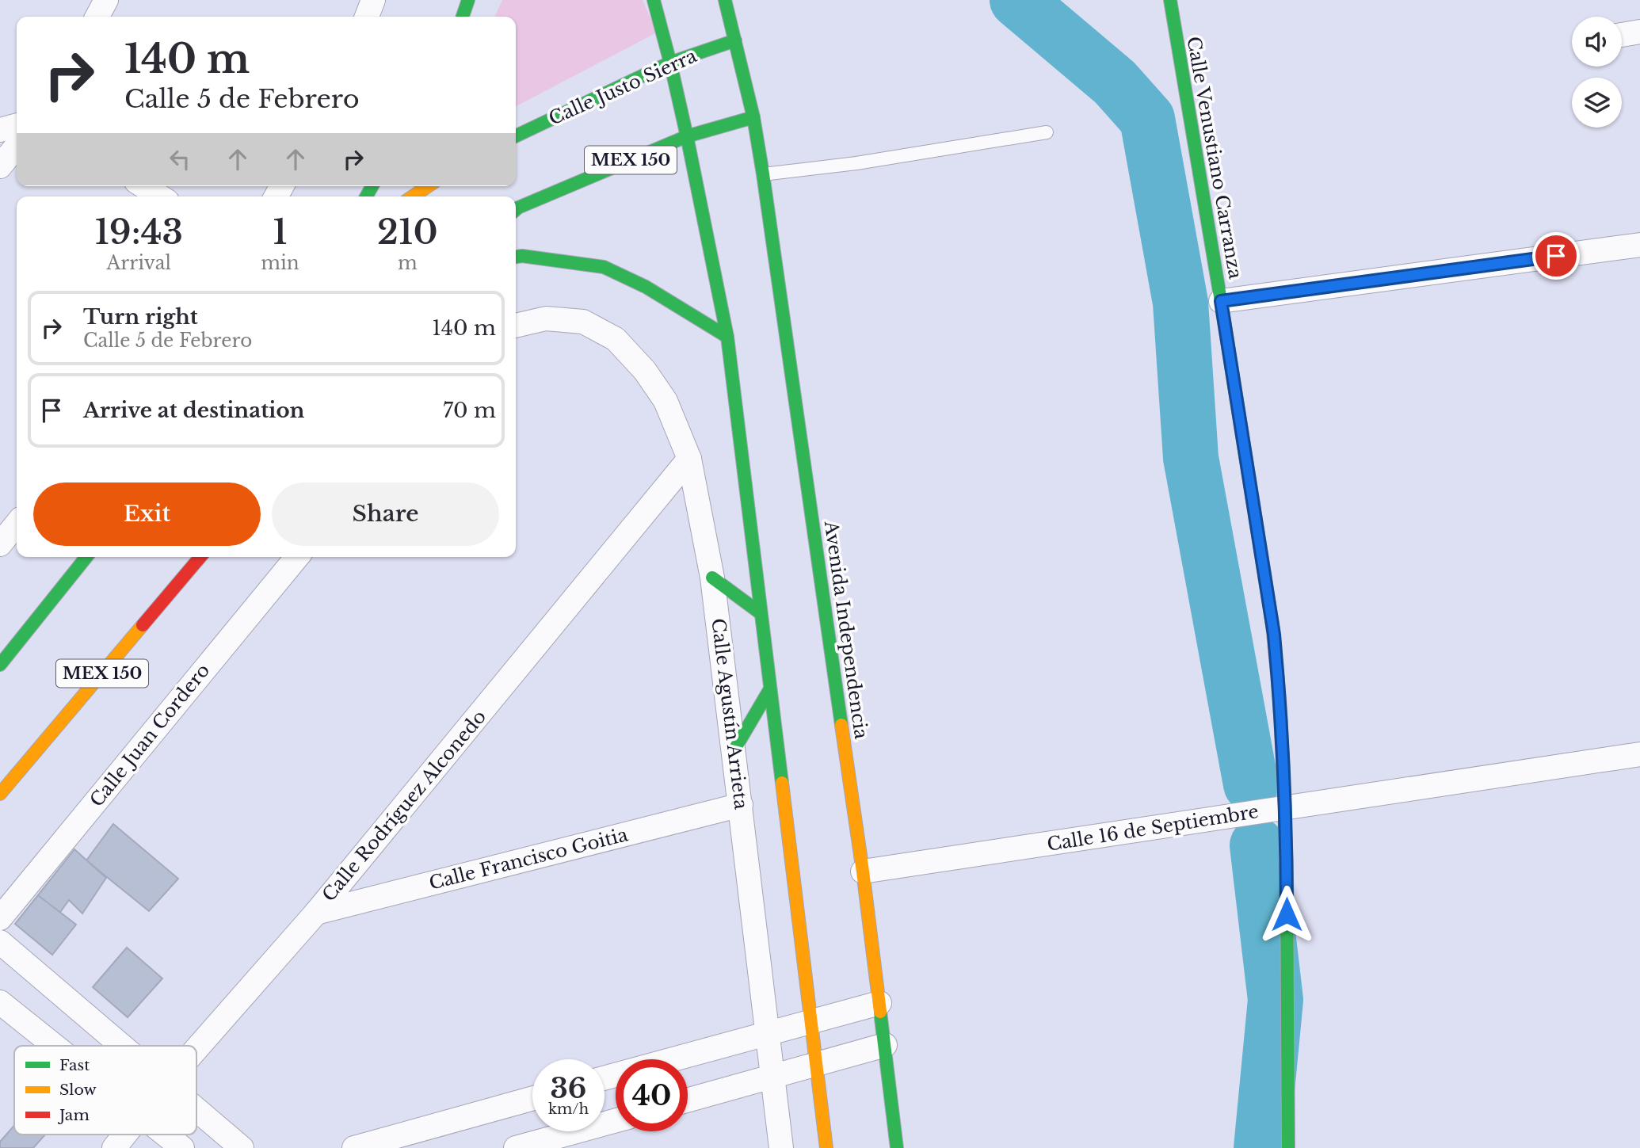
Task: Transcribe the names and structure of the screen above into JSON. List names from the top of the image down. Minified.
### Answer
{"streets":{"main road":["Calle Justo Sierra","Calle Venustiano Carranza","MEX 150","Avenida Independencia"],"street":["Calle Agustín Arrieta","Calle Juan Cordero","Calle Rodríguez Alconedo","Calle 16 de Septiembre","Calle Francisco Goitia"]},"crossings":[["Calle Justo Sierra","MEX 150"],["Calle Justo Sierra","Avenida Independencia"],["Calle Venustiano Carranza","Calle 16 de Septiembre"],["MEX 150","Avenida Independencia"],["Avenida Independencia","Calle 16 de Septiembre"],["Calle Agustín Arrieta","Calle Rodríguez Alconedo"],["Calle Agustín Arrieta","Calle Francisco Goitia"],["Calle Rodríguez Alconedo","Calle Francisco Goitia"]],"legend":["Fast","Slow","Jam"],"page":{"turn":["140 m","Calle 5 de Febrero"],"eta":["19:43","Arrival","1","min","210","m"],"list":[{"name":"Turn right","note":"Calle 5 de Febrero","value":"140 m"},{"name":"Arrive at destination","value":"70 m"}],"buttons":["Exit","Share"],"speed":"36 km/h","limit":"40"}}
